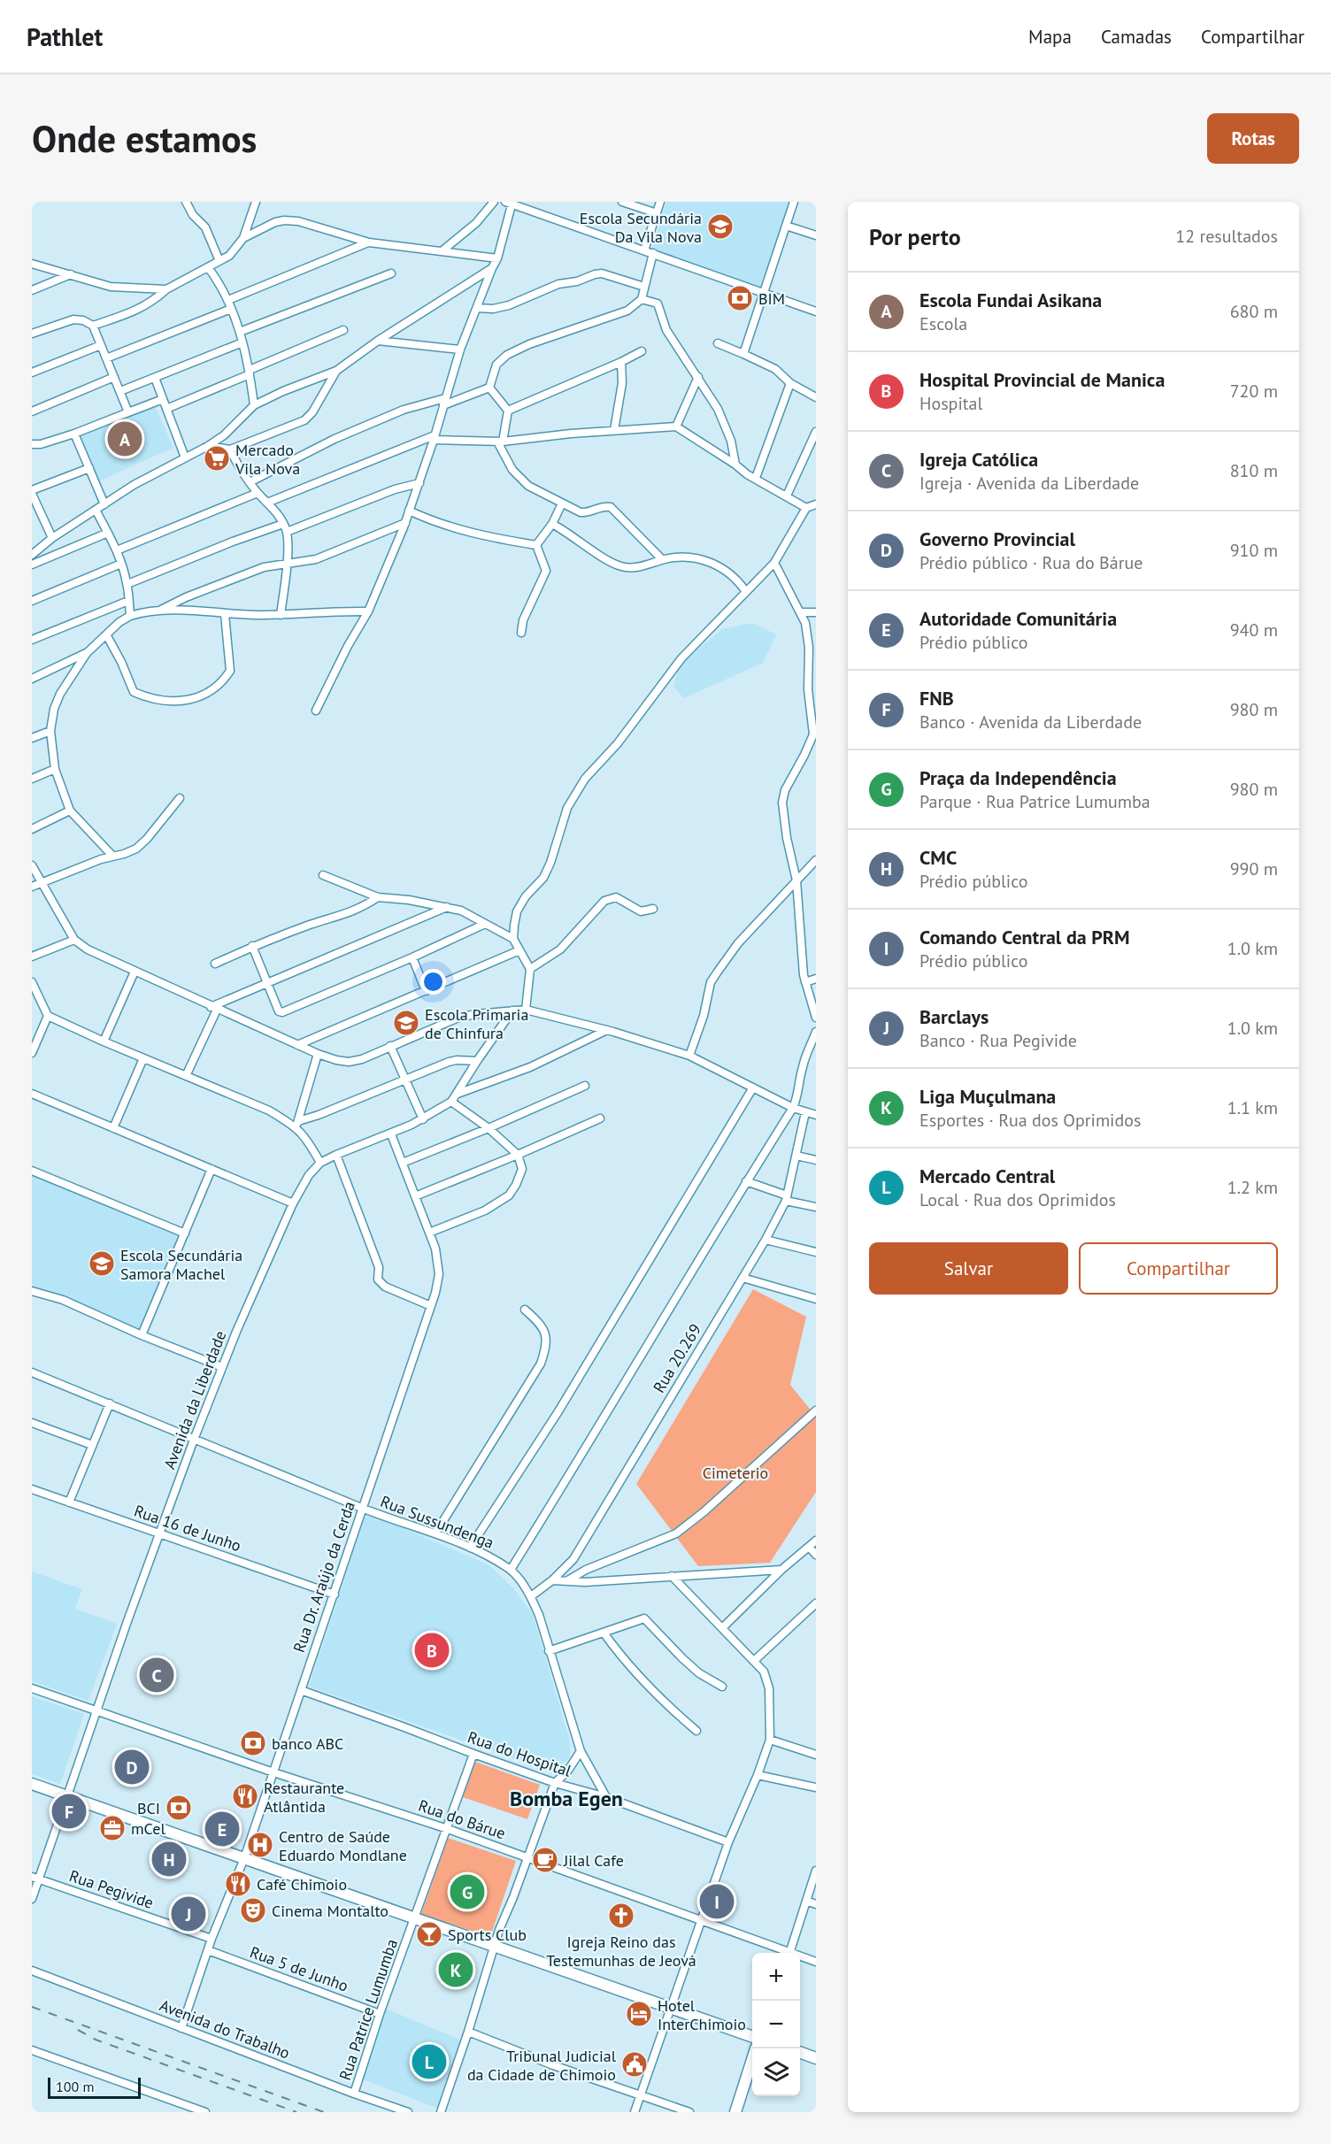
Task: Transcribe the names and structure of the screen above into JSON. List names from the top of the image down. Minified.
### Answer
{"streets":{"street":["Rua 20.269","Avenida da Liberdade","Rua Sussundenga","Rua 16 de Junho","Rua Dr. Araújo da Cerda","Rua do Hospital","Rua do Bárue","Rua Pegivide","Rua 5 de Junho","Rua Patrice Lumumba","Avenida do Trabalho"]},"crossings":[["Rua 20.269","Rua Sussundenga"],["Avenida da Liberdade","Rua Sussundenga"],["Avenida da Liberdade","Rua 16 de Junho"],["Avenida da Liberdade","Rua Dr. Araújo da Cerda"],["Avenida da Liberdade","Rua do Bárue"],["Avenida da Liberdade","Rua Pegivide"],["Rua Sussundenga","Rua Dr. Araújo da Cerda"],["Rua Sussundenga","Rua do Hospital"],["Rua 16 de Junho","Rua Dr. Araújo da Cerda"],["Rua Dr. Araújo da Cerda","Rua do Hospital"],["Rua Dr. Araújo da Cerda","Rua do Bárue"],["Rua Dr. Araújo da Cerda","Rua Pegivide"],["Rua Dr. Araújo da Cerda","Rua 5 de Junho"],["Rua Dr. Araújo da Cerda","Avenida do Trabalho"],["Rua do Hospital","Rua Patrice Lumumba"],["Rua do Bárue","Rua Patrice Lumumba"],["Rua 5 de Junho","Rua Patrice Lumumba"],["Rua Patrice Lumumba","Avenida do Trabalho"]],"districts":["Bomba Egen"],"parks":["Cimeterio"],"places":{"school or university":["Escola Secundária Da Vila Nova","Escola Primaria de Chinfura","Escola Secundária Samora Machel"],"bank":["BIM","banco ABC","BCI"],"supermarket":["Mercado Vila Nova"],"restaurant":["Restaurante Atlântida","Café Chimoio"],"office":["mCel"],"hospital":["Centro de Saúde Eduardo Mondlane"],"cafe":["Jilal Cafe"],"theatre":["Cinema Montalto"],"church":["Igreja Reino das Testemunhas de Jeová"],"bar":["Sports Club"],"hotel":["Hotel InterChimoio"],"public building":["Tribunal Judicial da Cidade de Chimoio"]},"scale_bar":"100 m","page":{"header":"Pathlet","nav":["Mapa","Camadas","Compartilhar"],"buttons":["Rotas",["Salvar","Compartilhar"]],"title":"Onde estamos","heading":["Por perto","12 resultados"],"list":[{"mark":"A","name":"Escola Fundai Asikana","note":"Escola","value":"680 m"},{"mark":"B","name":"Hospital Provincial de Manica","note":"Hospital","value":"720 m"},{"mark":"C","name":"Igreja Católica","note":"Igreja · Avenida da Liberdade","value":"810 m"},{"mark":"D","name":"Governo Provincial","note":"Prédio público · Rua do Bárue","value":"910 m"},{"mark":"E","name":"Autoridade Comunitária","note":"Prédio público","value":"940 m"},{"mark":"F","name":"FNB","note":"Banco · Avenida da Liberdade","value":"980 m"},{"mark":"G","name":"Praça da Independência","note":"Parque · Rua Patrice Lumumba","value":"980 m"},{"mark":"H","name":"CMC","note":"Prédio público","value":"990 m"},{"mark":"I","name":"Comando Central da PRM","note":"Prédio público","value":"1.0 km"},{"mark":"J","name":"Barclays","note":"Banco · Rua Pegivide","value":"1.0 km"},{"mark":"K","name":"Liga Muçulmana","note":"Esportes · Rua dos Oprimidos","value":"1.1 km"},{"mark":"L","name":"Mercado Central","note":"Local · Rua dos Oprimidos","value":"1.2 km"}],"pins":["A","B","C","D","F","E","H","G","I","J","K","L"],"map_buttons":["+","−"],"scale":"100 m"}}
